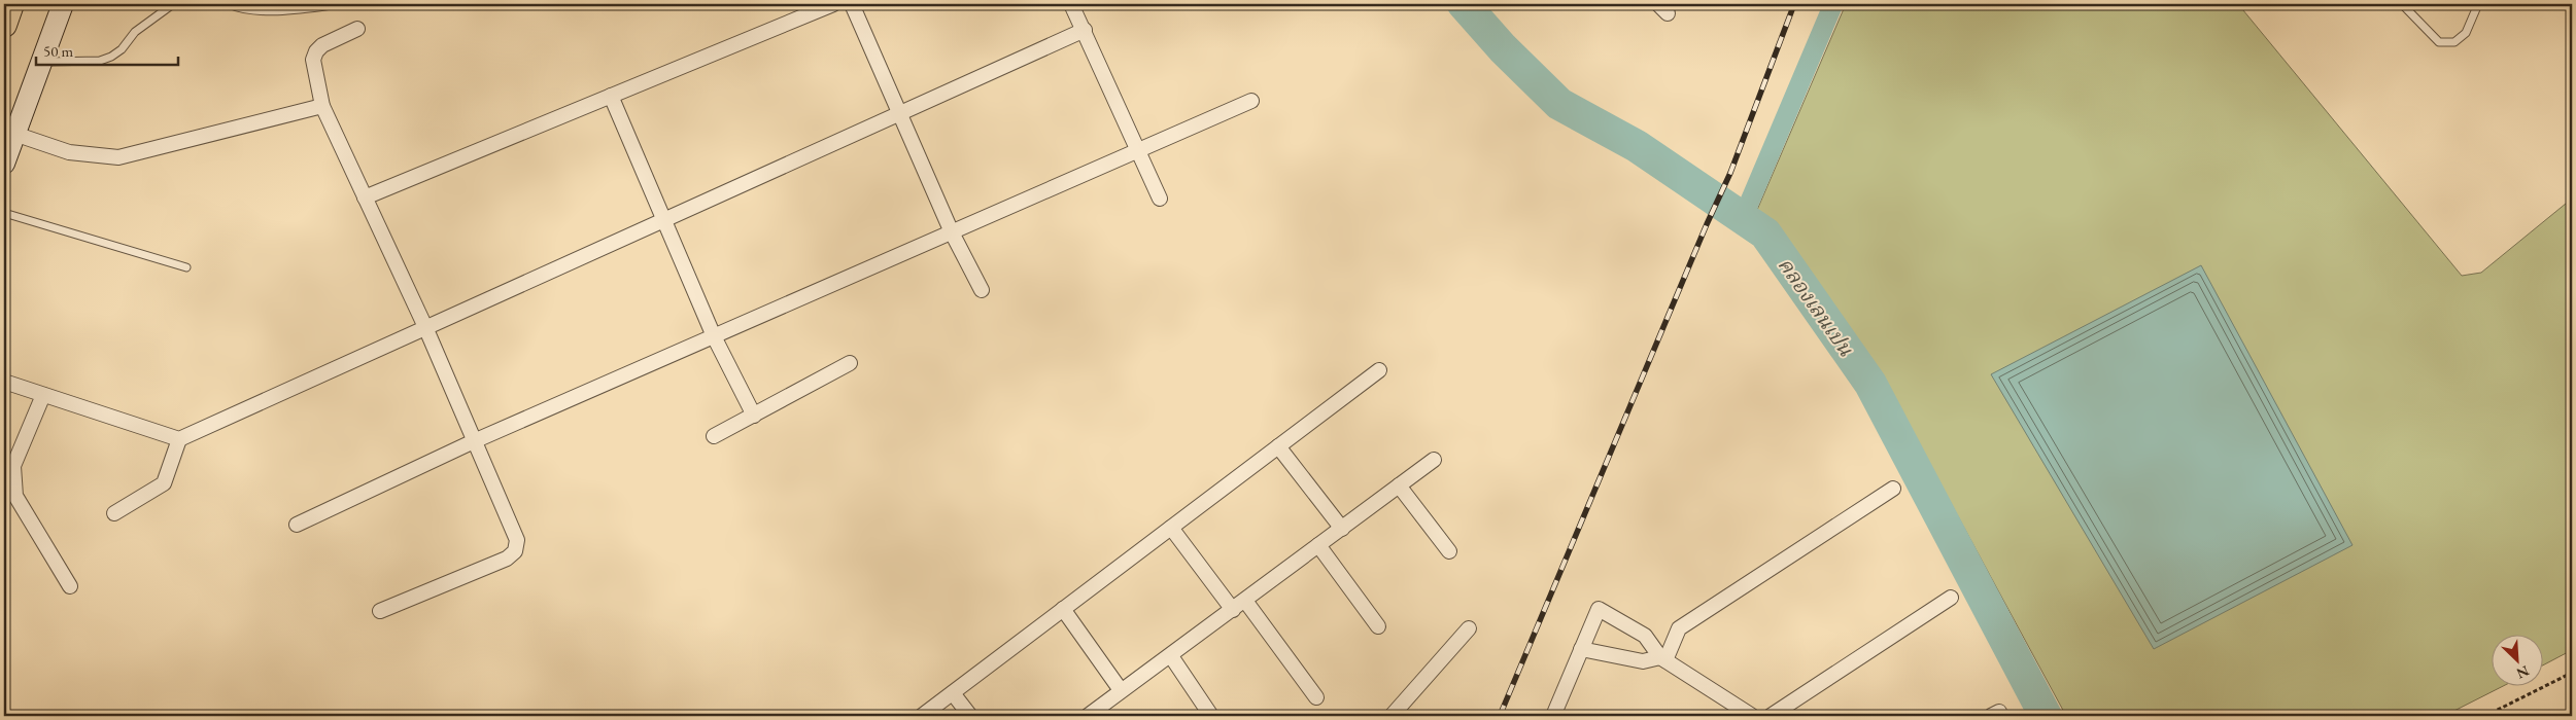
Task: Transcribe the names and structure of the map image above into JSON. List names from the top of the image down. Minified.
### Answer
{"water":["คลองเลนเปน"],"scale_bar":"50 m","north":"bottom right"}
